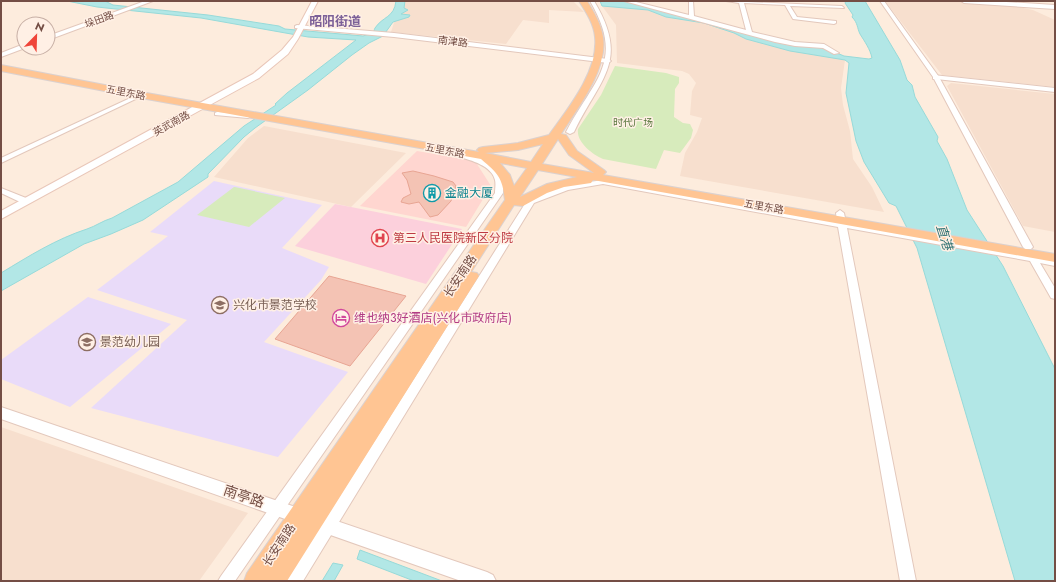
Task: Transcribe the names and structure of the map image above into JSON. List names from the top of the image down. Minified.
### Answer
{"streets":{"main road":["五里东路","英武南路","长安南路"],"street":["垛田路","南津路","南亭路"]},"crossings":[["南津路","英武南路"],["南津路","长安南路"],["五里东路","英武南路"],["五里东路","长安南路"],["长安南路","南亭路"]],"districts":["昭阳街道"],"water":["直港"],"parks":["时代广场"],"places":{"building":["金融大厦"],"hospital":["第三人民医院新区分院"],"school or university":["兴化市景范学校","景范幼儿园"],"hotel":["维也纳3好酒店(兴化市政府店)"]},"north":"top right"}
